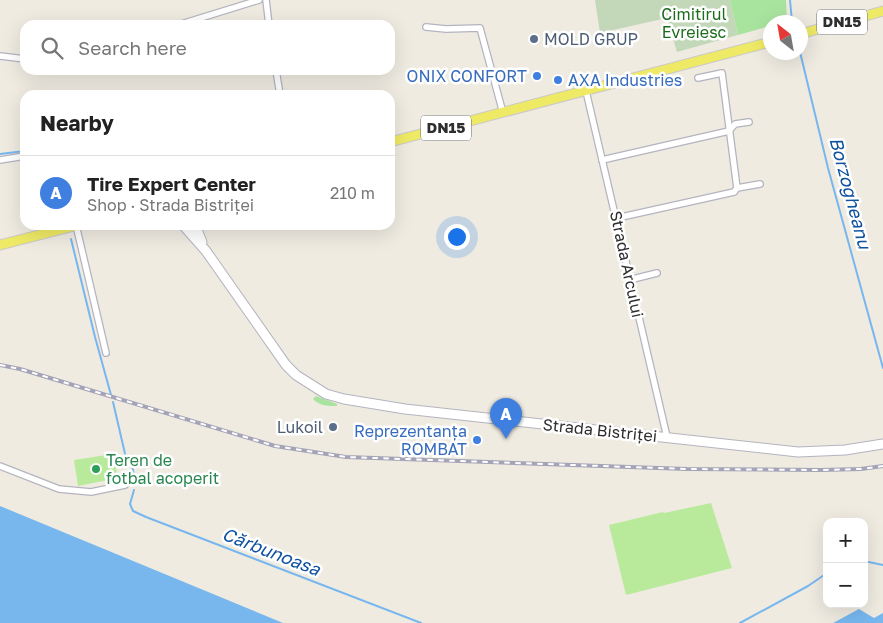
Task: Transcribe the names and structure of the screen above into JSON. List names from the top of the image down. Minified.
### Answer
{"streets":{"main road":["DN15","Strada Bistriței"],"street":["Strada Arcului"]},"crossings":[["DN15","Strada Arcului"],["Strada Arcului","Strada Bistriței"]],"water":["Borzogheanu","Cărbunoasa"],"parks":["Cimitirul Evreiesc"],"places":["MOLD GRUP","ONIX CONFORT","AXA Industries","Lukoil","Reprezentanța ROMBAT","Teren de fotbal acoperit"],"north":"top left","page":{"search":"Search here","heading":"Nearby","list":[{"mark":"A","name":"Tire Expert Center","note":"Shop · Strada Bistriței","value":"210 m"}],"pins":"A","map_buttons":["+","−"]}}
